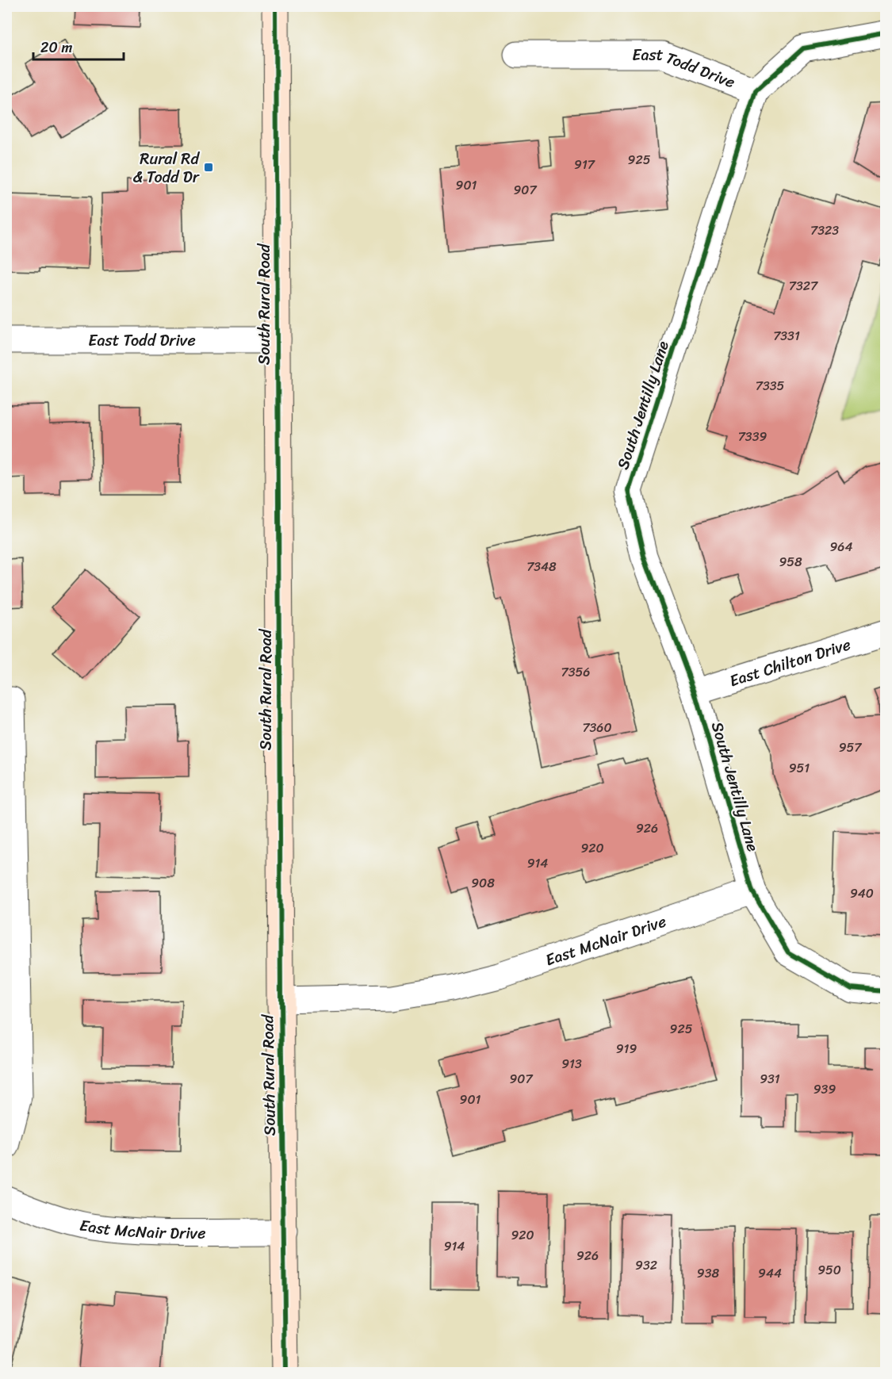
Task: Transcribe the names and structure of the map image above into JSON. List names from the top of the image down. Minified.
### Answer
{"streets":{"main road":["South Rural Road"],"street":["East Todd Drive","South Jentilly Lane","East Chilton Drive","East McNair Drive"]},"crossings":[["East Todd Drive","South Rural Road"],["East Todd Drive","South Jentilly Lane"],["South Rural Road","East McNair Drive"],["South Jentilly Lane","East Chilton Drive"],["South Jentilly Lane","East McNair Drive"]],"places":{"transit":["Rural Rd & Todd Dr"]},"house_numbers":["925","917","901","907","7323","7327","7331","7335","7339","964","958","7348","7356","7360","957","951","926","920","914","908","940","925","919","913","907","931","939","901","920","914","926","932","950","938","944"],"scale_bar":"20 m"}
